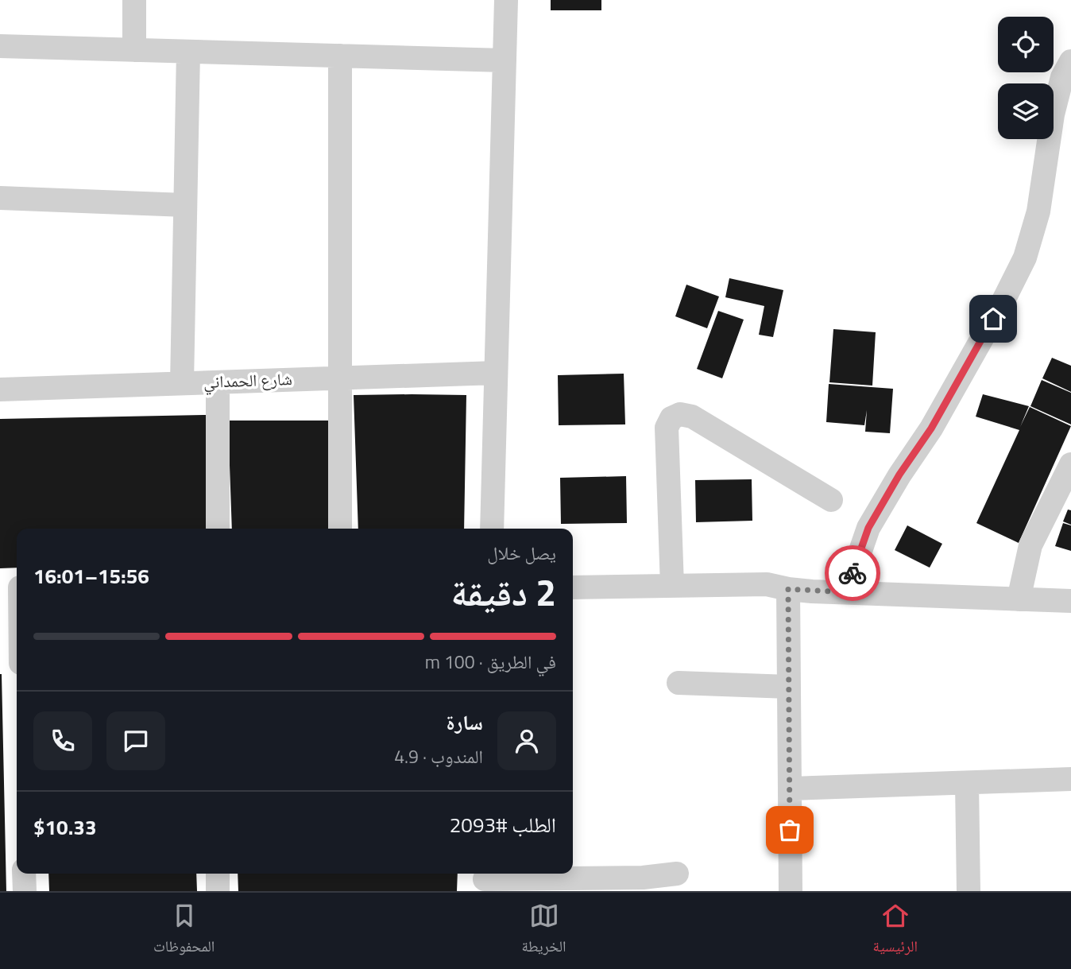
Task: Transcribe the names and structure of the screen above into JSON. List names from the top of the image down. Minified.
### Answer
{"streets":{"street":["شارع الحمداني"]},"page":{"heading":["2 دقيقة","يصل خلال","15:56–16:01"],"panel":["سارة","المندوب · 4.9","الطلب #2093","$10.33"],"bar":"في الطريق · 100 m","tabs":["الرئيسية","الخريطة","المحفوظات"]}}
